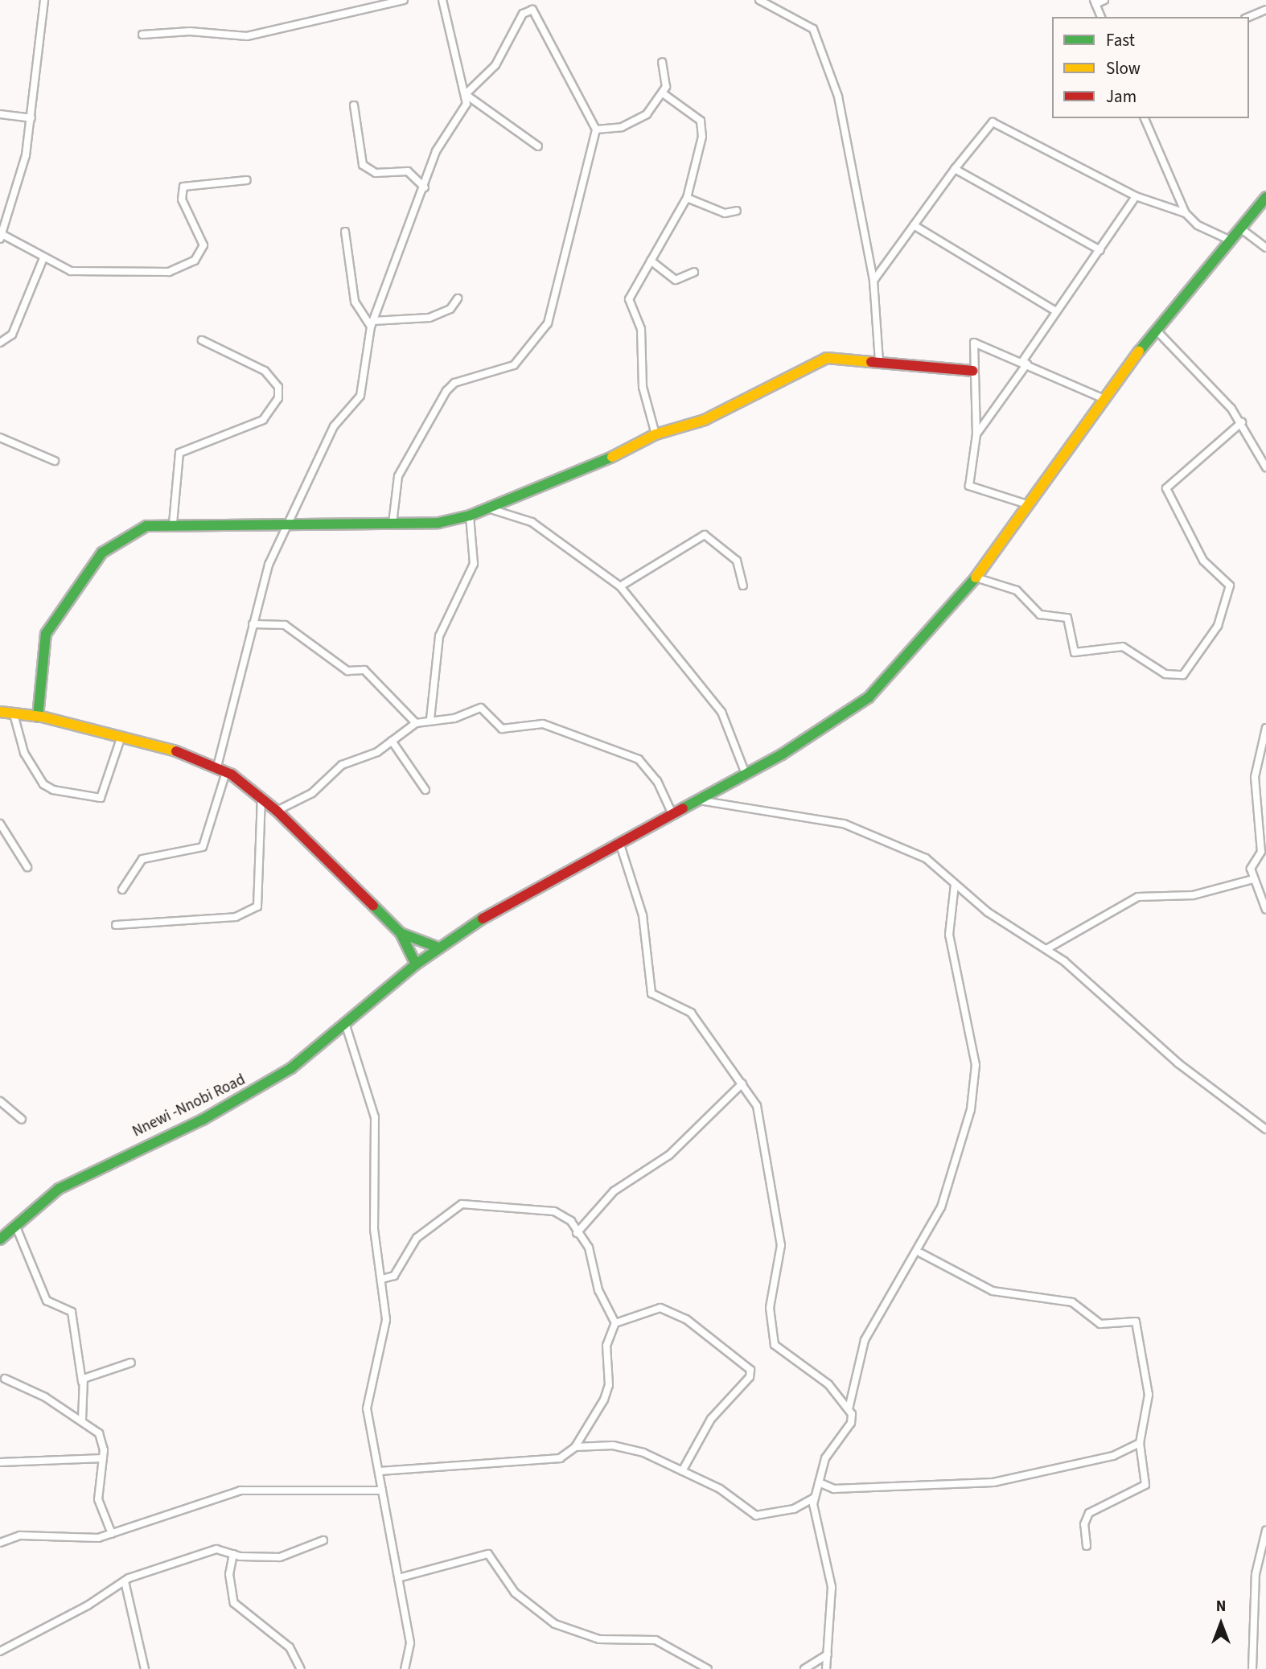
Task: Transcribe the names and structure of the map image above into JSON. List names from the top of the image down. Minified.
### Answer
{"streets":{"main road":["Nnewi -Nnobi Road"]},"legend":["Fast","Slow","Jam"],"north":"top"}
